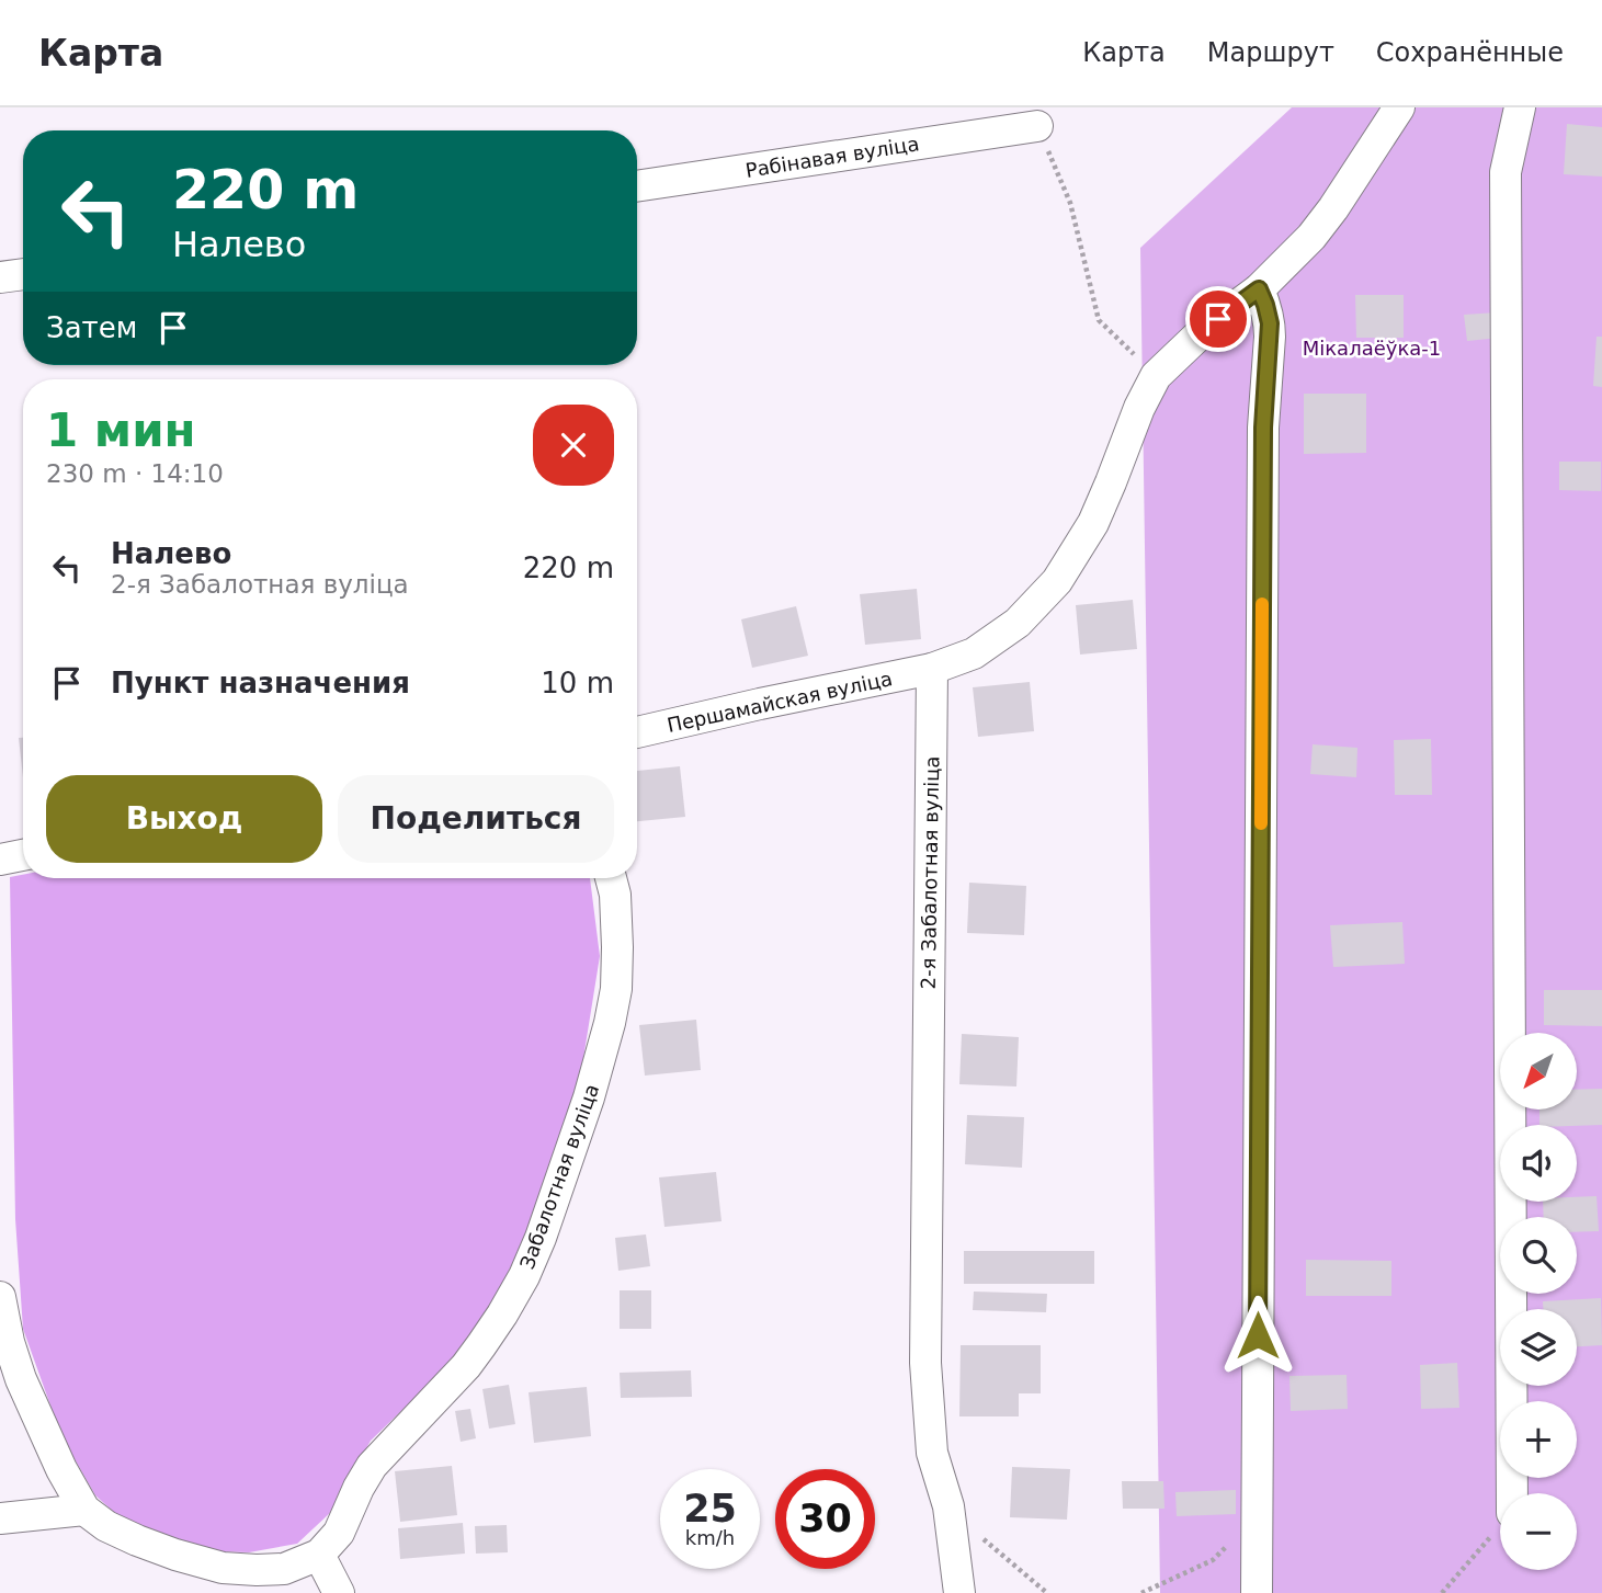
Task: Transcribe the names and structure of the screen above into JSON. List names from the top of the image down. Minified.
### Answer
{"streets":{"street":["Рабінавая вуліца","Першамайская вуліца","2-я Забалотная вуліца","Забалотная вуліца"]},"crossings":[["Першамайская вуліца","2-я Забалотная вуліца"]],"parks":["Мікалаёўка-1"],"north":"bottom left","page":{"header":"Карта","nav":["Карта","Маршрут","Сохранённые"],"turn":["220 m","Налево"],"then":"Затем","heading":["1 мин","230 m · 14:10"],"list":[{"name":"Налево","note":"2-я Забалотная вуліца","value":"220 m"},{"name":"Пункт назначения","value":"10 m"}],"buttons":["Выход","Поделиться"],"map_buttons":["+","−"],"speed":"25 km/h","limit":"30"}}
